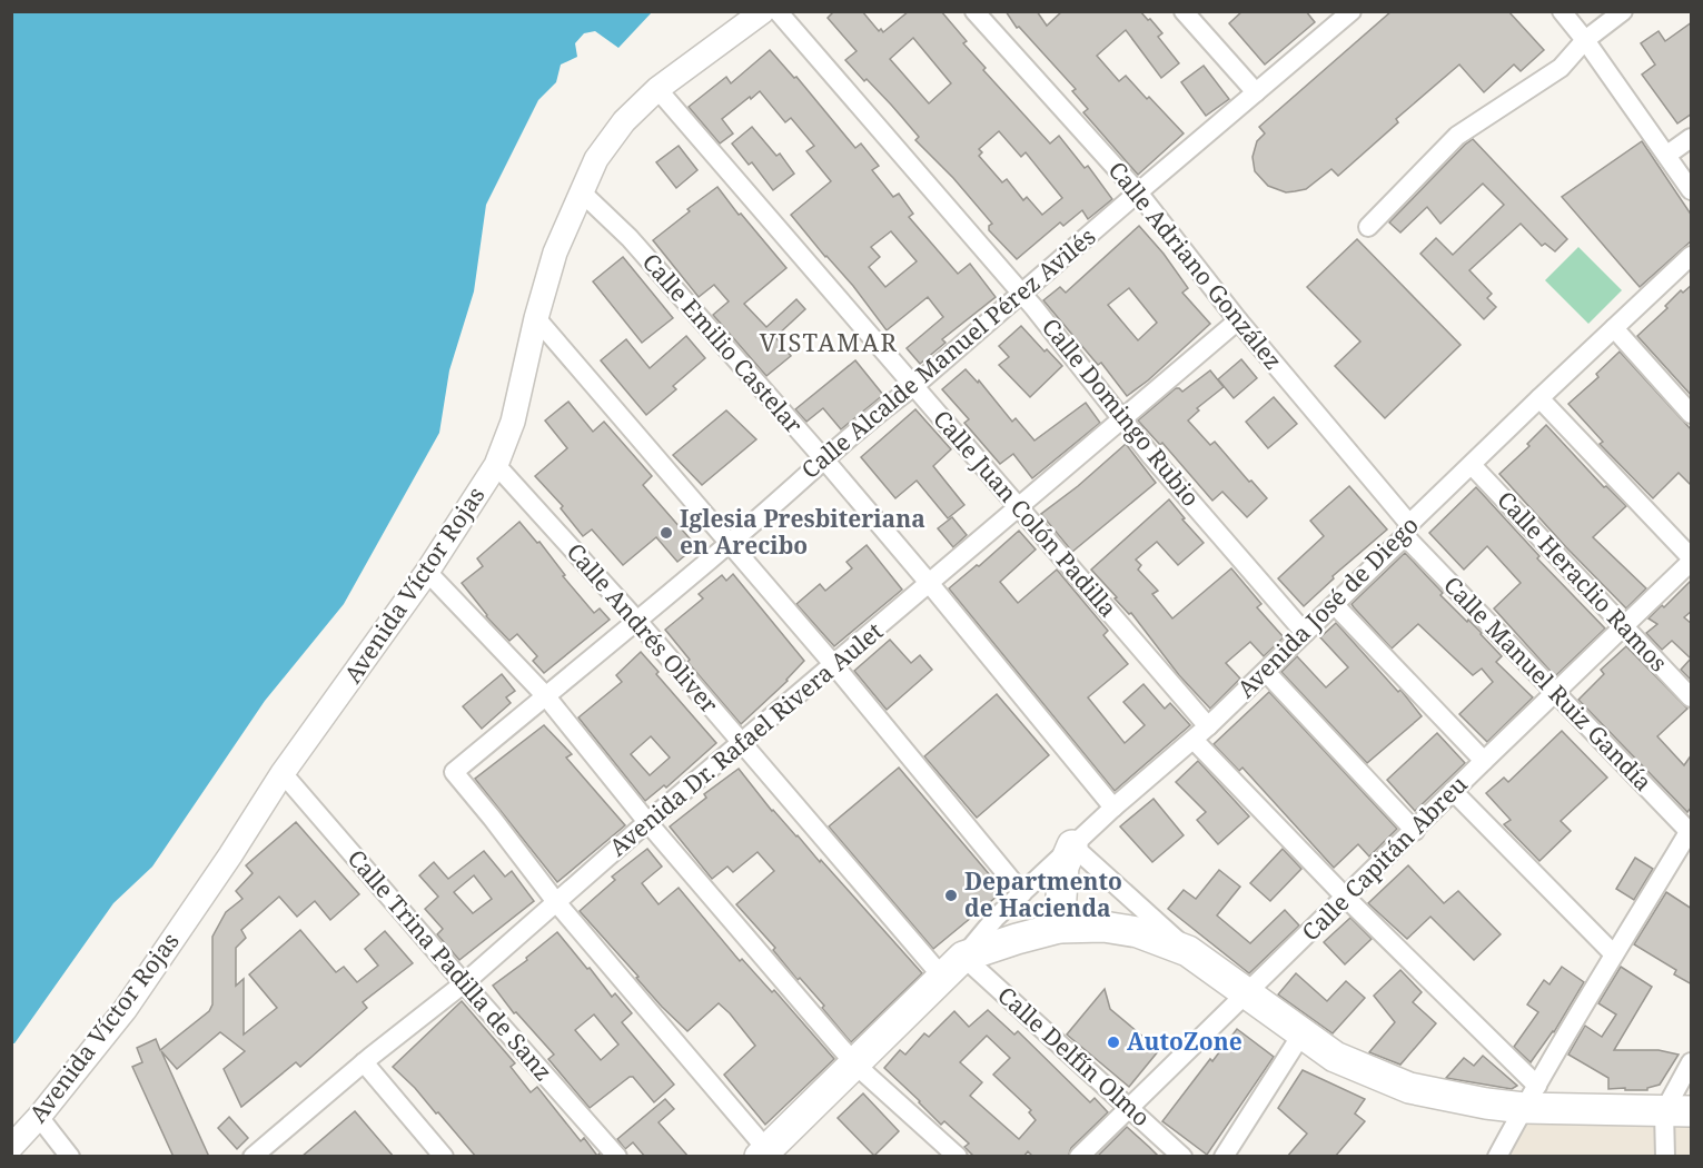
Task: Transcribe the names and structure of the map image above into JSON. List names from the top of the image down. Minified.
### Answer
{"streets":{"main road":["Avenida José de Diego"],"street":["Calle Adriano González","Calle Emilio Castelar","Calle Alcalde Manuel Pérez Avilés","Calle Domingo Rubio","Calle Juan Colón Padilla","Calle Heraclio Ramos","Avenida Víctor Rojas","Calle Andrés Oliver","Calle Manuel Ruiz Gandía","Avenida Dr. Rafael Rivera Aulet","Calle Capitán Abreu","Calle Trina Padilla de Sanz","Calle Delfín Olmo"]},"crossings":[["Calle Adriano González","Calle Alcalde Manuel Pérez Avilés"],["Calle Adriano González","Avenida José de Diego"],["Calle Adriano González","Calle Manuel Ruiz Gandía"],["Calle Adriano González","Avenida Dr. Rafael Rivera Aulet"],["Calle Emilio Castelar","Calle Alcalde Manuel Pérez Avilés"],["Calle Emilio Castelar","Avenida Víctor Rojas"],["Calle Emilio Castelar","Avenida José de Diego"],["Calle Emilio Castelar","Avenida Dr. Rafael Rivera Aulet"],["Calle Alcalde Manuel Pérez Avilés","Calle Domingo Rubio"],["Calle Alcalde Manuel Pérez Avilés","Calle Juan Colón Padilla"],["Calle Alcalde Manuel Pérez Avilés","Calle Andrés Oliver"],["Calle Alcalde Manuel Pérez Avilés","Avenida Dr. Rafael Rivera Aulet"],["Calle Domingo Rubio","Avenida José de Diego"],["Calle Domingo Rubio","Avenida Dr. Rafael Rivera Aulet"],["Calle Juan Colón Padilla","Avenida Víctor Rojas"],["Calle Juan Colón Padilla","Avenida José de Diego"],["Calle Juan Colón Padilla","Avenida Dr. Rafael Rivera Aulet"],["Calle Juan Colón Padilla","Calle Capitán Abreu"],["Calle Heraclio Ramos","Avenida José de Diego"],["Calle Heraclio Ramos","Calle Capitán Abreu"],["Avenida Víctor Rojas","Calle Andrés Oliver"],["Avenida Víctor Rojas","Calle Trina Padilla de Sanz"],["Avenida José de Diego","Calle Andrés Oliver"],["Avenida José de Diego","Calle Manuel Ruiz Gandía"],["Avenida José de Diego","Calle Capitán Abreu"],["Avenida José de Diego","Calle Delfín Olmo"],["Calle Andrés Oliver","Avenida Dr. Rafael Rivera Aulet"],["Calle Andrés Oliver","Calle Delfín Olmo"],["Calle Manuel Ruiz Gandía","Calle Capitán Abreu"],["Avenida Dr. Rafael Rivera Aulet","Calle Trina Padilla de Sanz"],["Calle Capitán Abreu","Calle Delfín Olmo"]],"districts":["VISTAMAR"],"places":["Iglesia Presbiteriana en Arecibo","Departmento de Hacienda","AutoZone"]}
